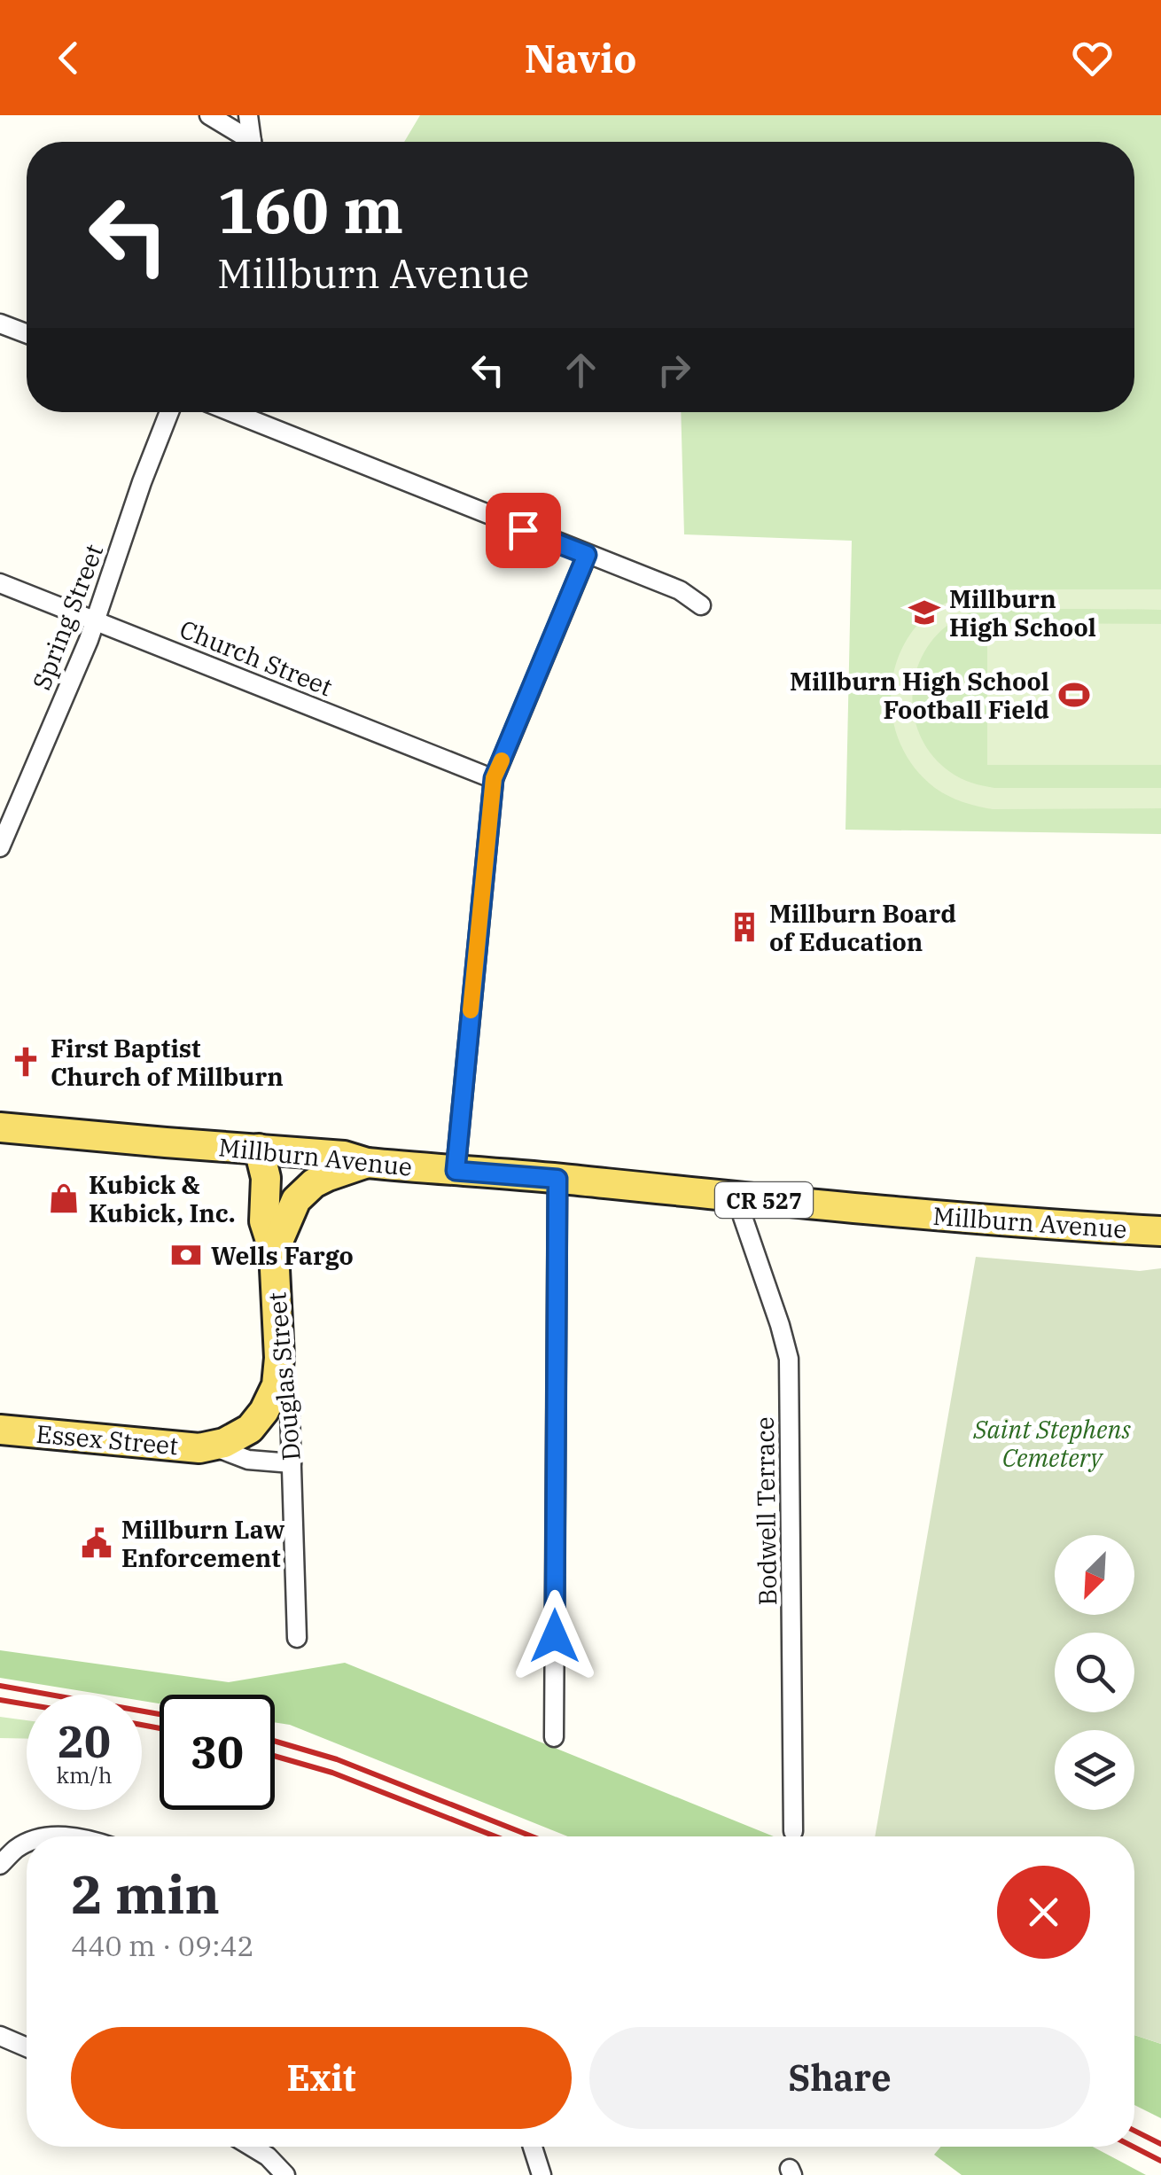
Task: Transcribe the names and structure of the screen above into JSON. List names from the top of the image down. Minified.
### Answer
{"streets":{"main road":["Millburn Avenue","CR 527","Douglas Street","Essex Street"],"street":["Spring Street","Church Street","Bodwell Terrace"]},"crossings":[["Spring Street","Church Street"],["Millburn Avenue","Douglas Street"],["Millburn Avenue","Bodwell Terrace"],["Douglas Street","Essex Street"]],"parks":["Saint Stephens Cemetery"],"places":{"school or university":["Millburn High School"],"sports":["Millburn High School Football Field"],"building":["Millburn Board of Education"],"church":["First Baptist Church of Millburn"],"shop":["Kubick & Kubick, Inc."],"bank":["Wells Fargo"],"public building":["Millburn Law Enforcement"]},"north":"bottom left","page":{"header":"Navio","turn":["160 m","Millburn Avenue"],"speed":"20 km/h","limit":"30","heading":["2 min","440 m · 09:42"],"buttons":["Exit","Share"]}}
